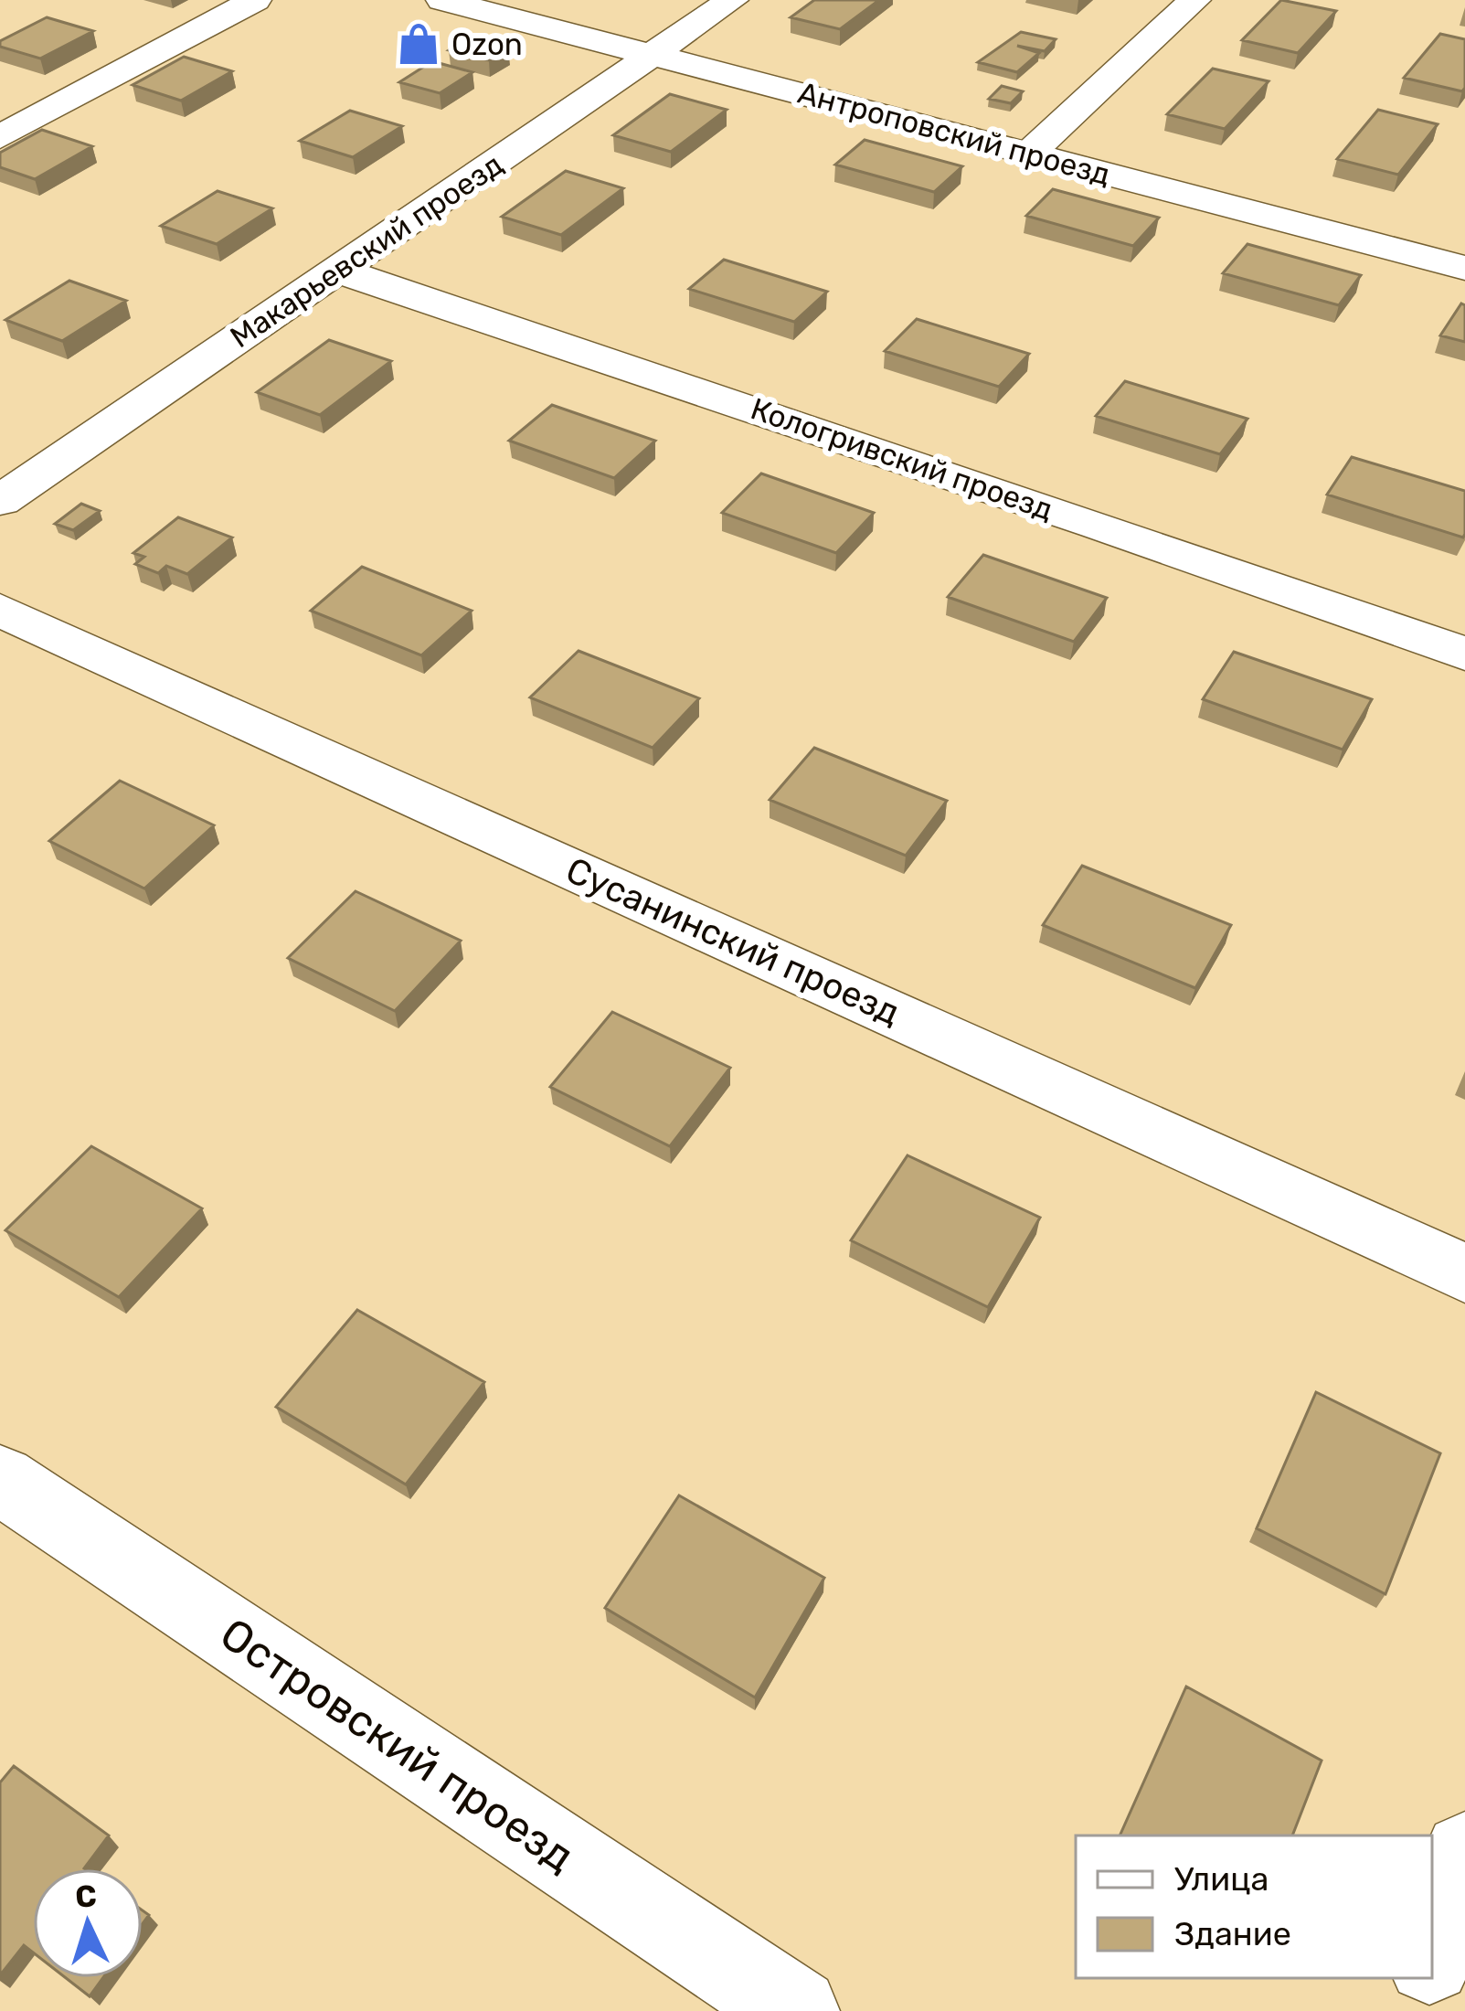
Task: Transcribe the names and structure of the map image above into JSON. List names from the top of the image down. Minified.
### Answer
{"streets":{"street":["Антроповский проезд","Макарьевский проезд","Кологривский проезд","Сусанинский проезд","Островский проезд"]},"crossings":[["Антроповский проезд","Макарьевский проезд"],["Макарьевский проезд","Кологривский проезд"]],"places":{"shop":["Ozon"]},"legend":["Улица","Здание"],"north":"top"}
